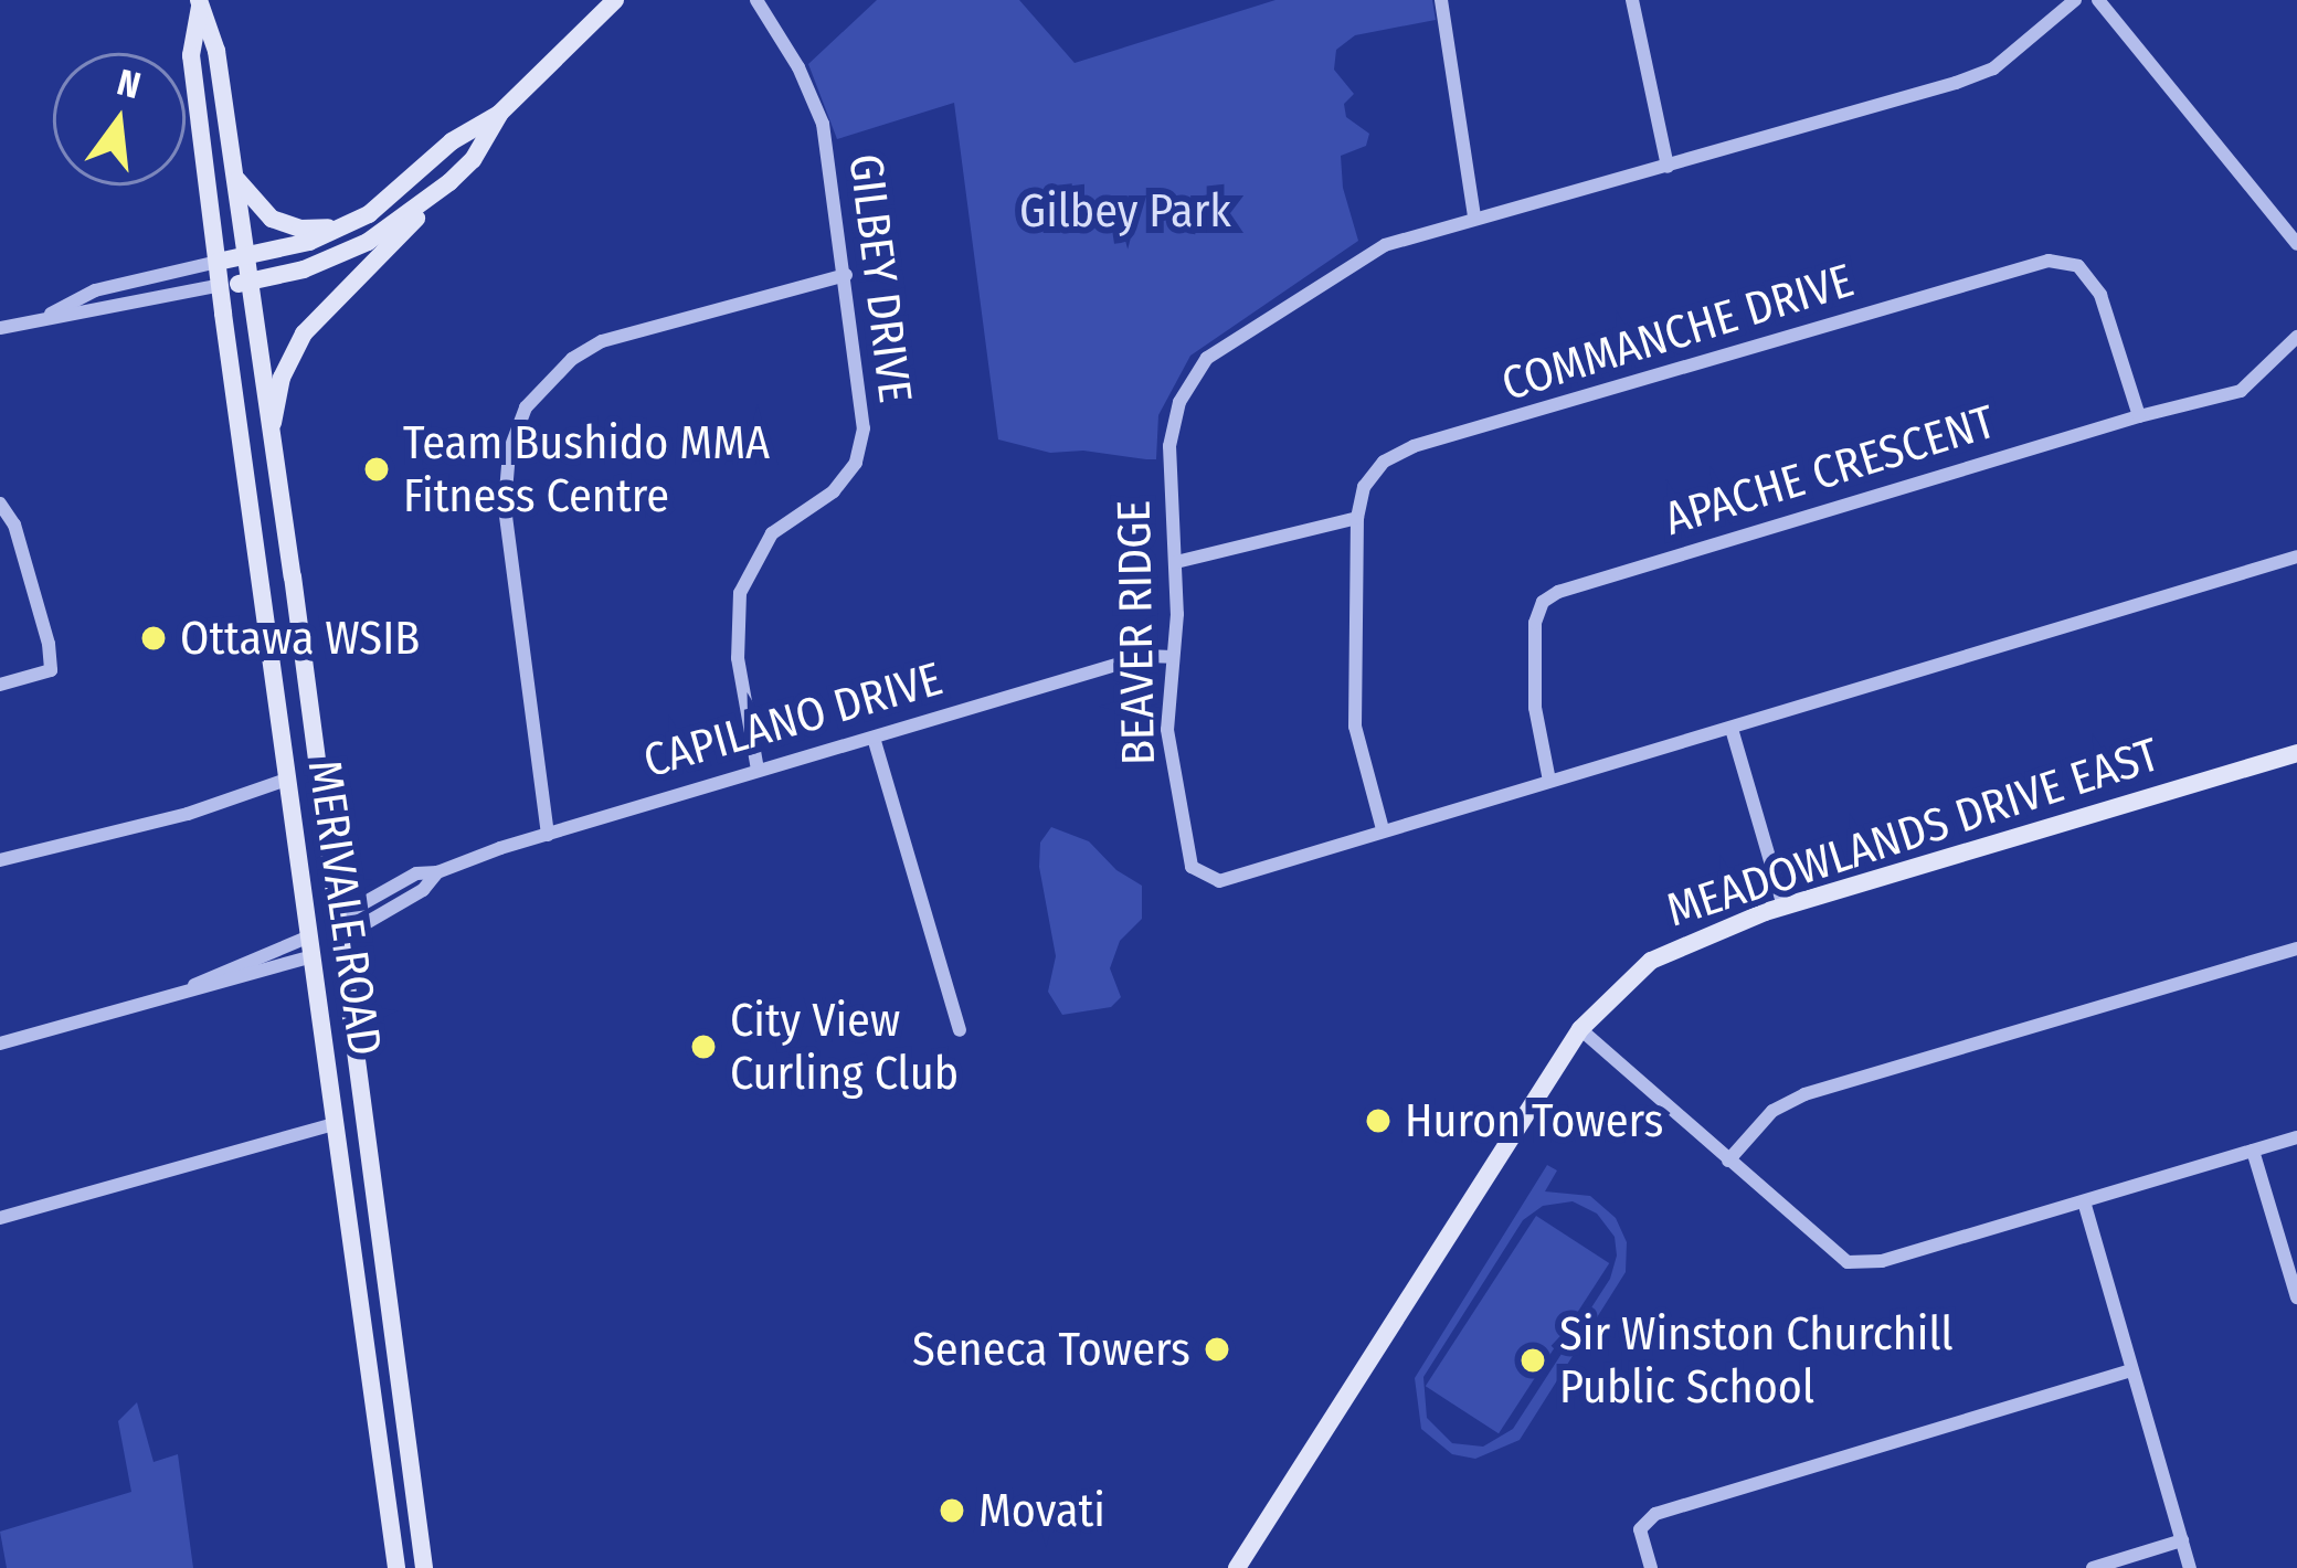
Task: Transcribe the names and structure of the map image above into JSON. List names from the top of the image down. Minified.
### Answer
{"streets":{"main road":["CAPILANO DRIVE","MEADOWLANDS DRIVE EAST","MERIVALE ROAD"],"street":["GILBEY DRIVE","COMMANCHE DRIVE","APACHE CRESCENT","BEAVER RIDGE"]},"crossings":[["GILBEY DRIVE","CAPILANO DRIVE"],["COMMANCHE DRIVE","APACHE CRESCENT"],["APACHE CRESCENT","BEAVER RIDGE"],["BEAVER RIDGE","CAPILANO DRIVE"],["CAPILANO DRIVE","MERIVALE ROAD"]],"parks":["Gilbey Park"],"places":["Team Bushido MMA Fitness Centre","Ottawa WSIB","City View Curling Club","Huron Towers","Seneca Towers","Sir Winston Churchill Public School","Movati"],"north":"top"}
